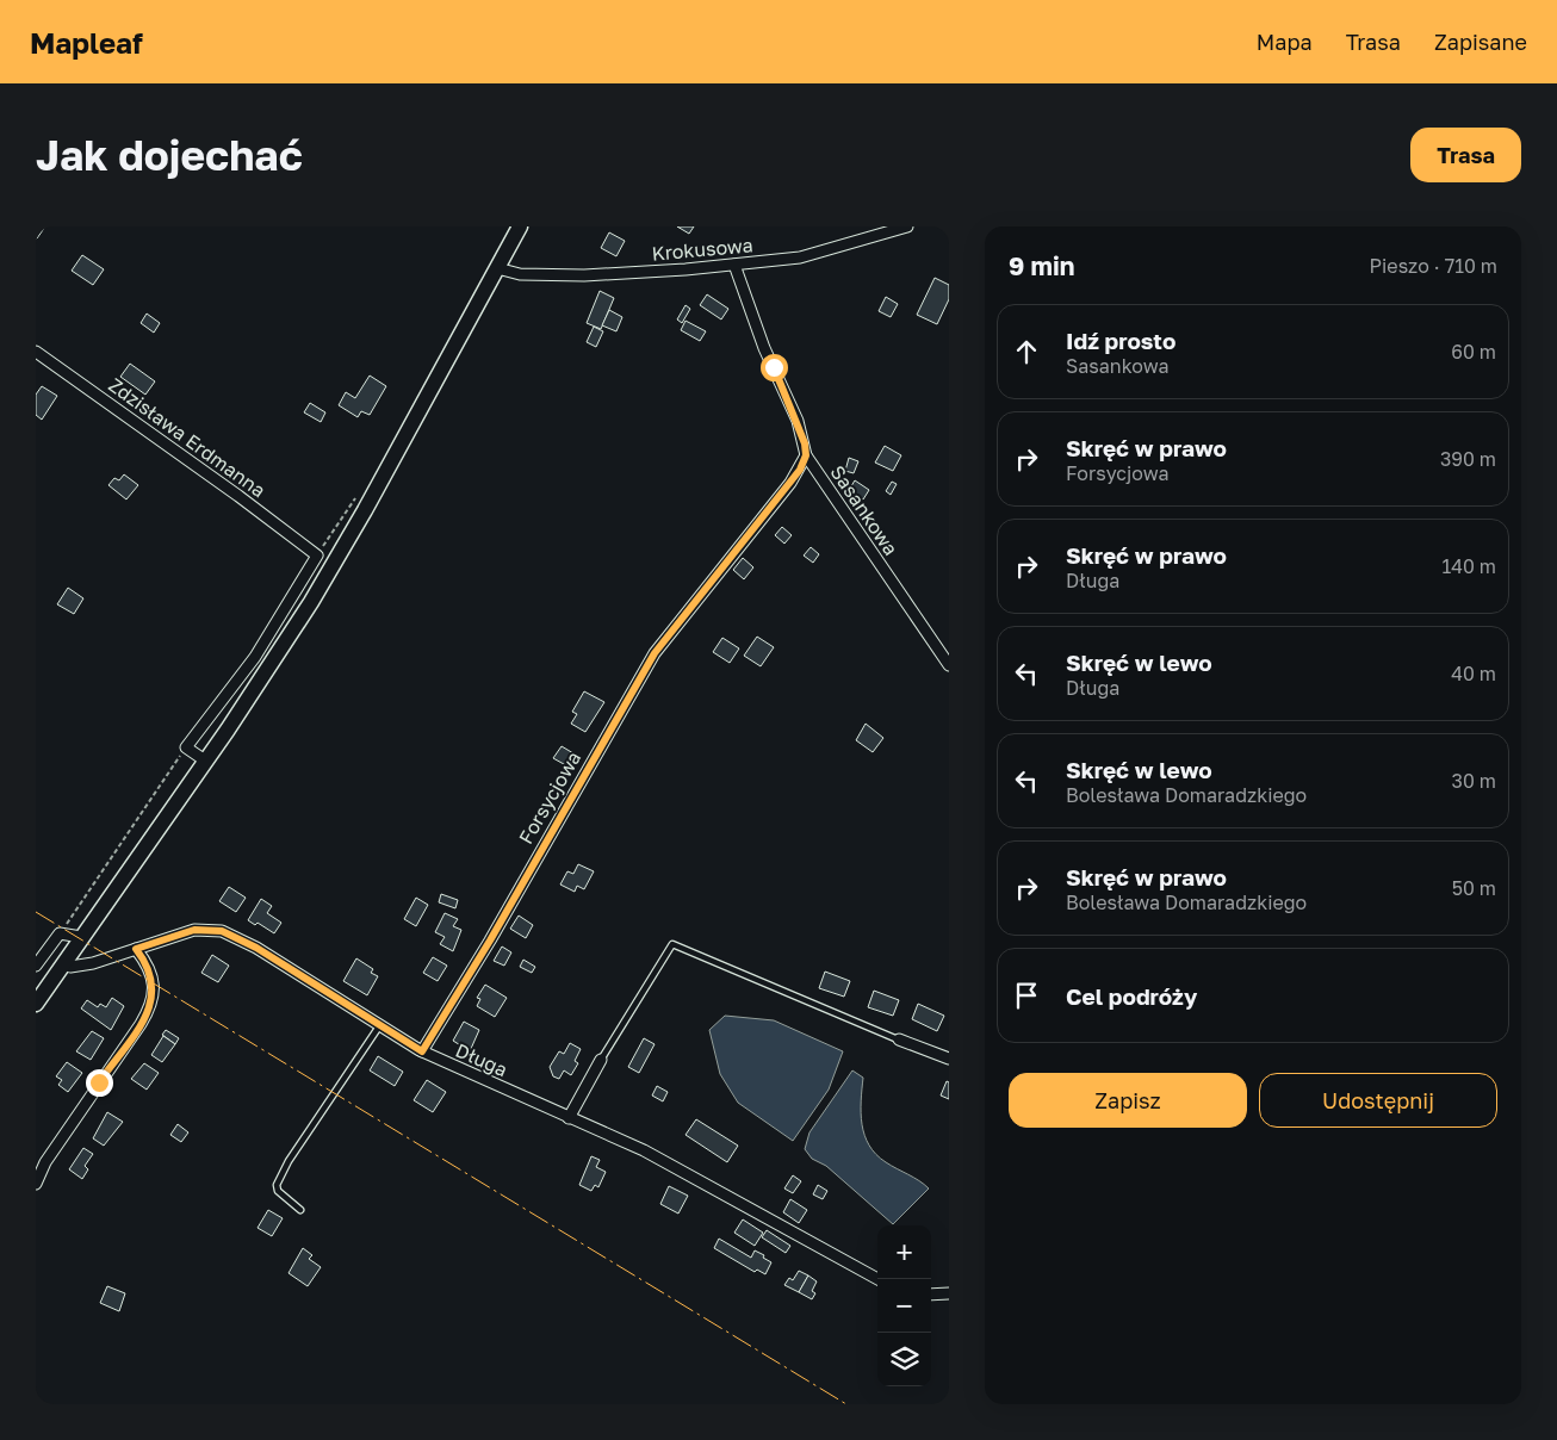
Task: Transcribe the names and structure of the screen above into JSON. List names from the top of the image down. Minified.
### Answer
{"streets":{"street":["Krokusowa","Zdzisława Erdmanna","Sasankowa","Forsycjowa","Długa"]},"crossings":[["Krokusowa","Sasankowa"],["Sasankowa","Forsycjowa"],["Forsycjowa","Długa"]],"page":{"header":"Mapleaf","nav":["Mapa","Trasa","Zapisane"],"buttons":["Trasa",["Zapisz","Udostępnij"]],"title":"Jak dojechać","heading":["9 min","Pieszo · 710 m"],"list":[["Idź prosto","Sasankowa","60 m"],["Skręć w prawo","Forsycjowa","390 m"],["Skręć w prawo","Długa","140 m"],["Skręć w lewo","Długa","40 m"],["Skręć w lewo","Bolesława Domaradzkiego","30 m"],["Skręć w prawo","Bolesława Domaradzkiego","50 m"],"Cel podróży"],"map_buttons":["+","−"]}}
